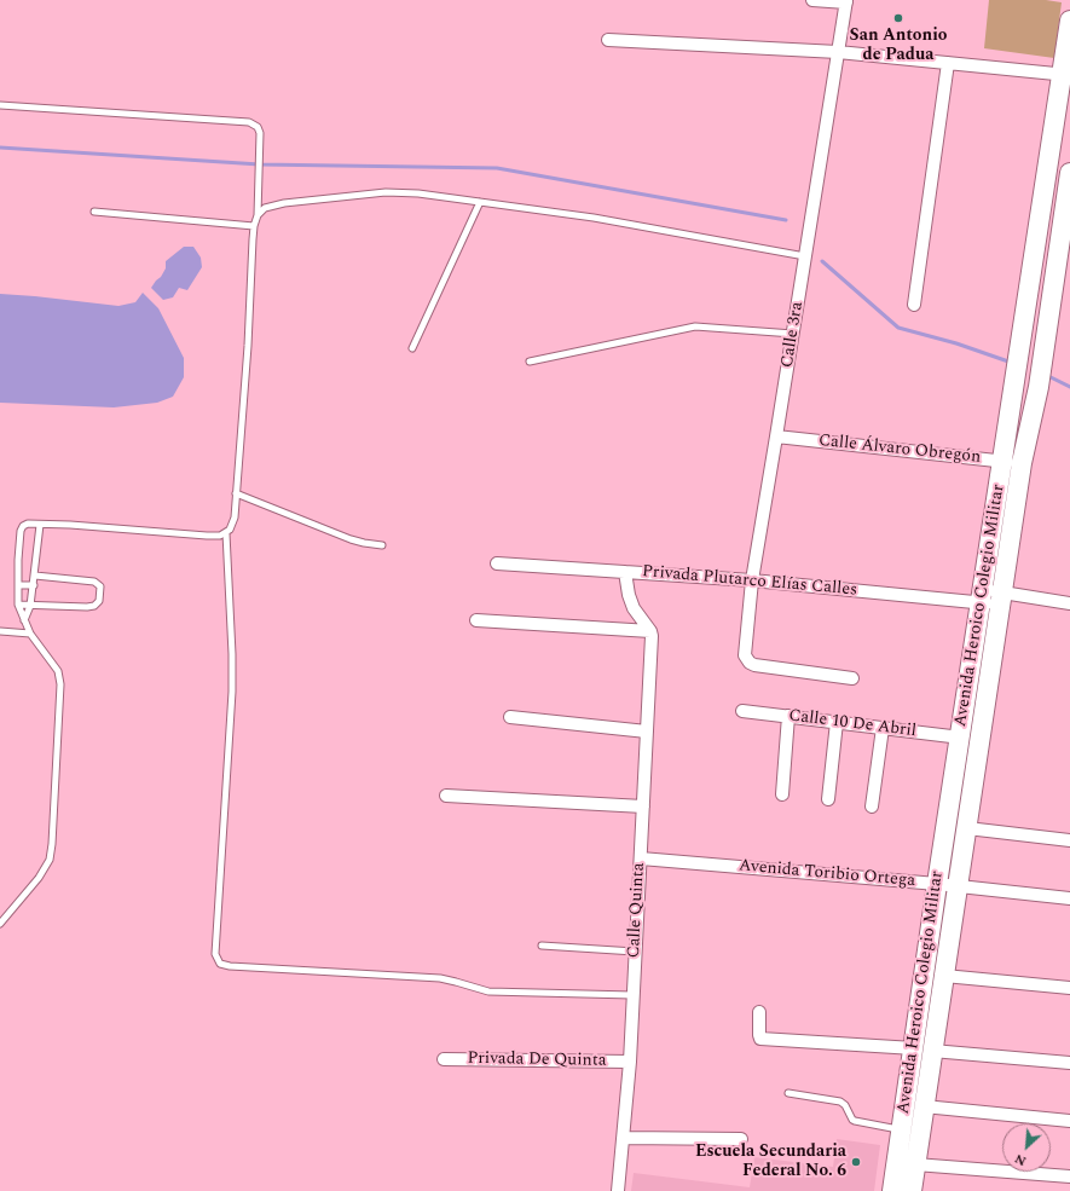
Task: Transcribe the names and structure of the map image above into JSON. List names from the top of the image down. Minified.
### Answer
{"streets":{"main road":["Avenida Heroico Colegio Militar"],"street":["Calle 3ra","Calle Álvaro Obregón","Privada Plutarco Elías Calles","Calle 10 De Abril","Avenida Toribio Ortega","Calle Quinta","Privada De Quinta"]},"crossings":[["Calle 3ra","Calle Álvaro Obregón"],["Calle 3ra","Privada Plutarco Elías Calles"],["Calle Álvaro Obregón","Avenida Heroico Colegio Militar"],["Privada Plutarco Elías Calles","Avenida Heroico Colegio Militar"],["Avenida Heroico Colegio Militar","Calle 10 De Abril"],["Avenida Heroico Colegio Militar","Avenida Toribio Ortega"],["Avenida Toribio Ortega","Calle Quinta"],["Calle Quinta","Privada De Quinta"]],"places":["San Antonio de Padua","Escuela Secundaria Federal No. 6"],"north":"bottom left"}
